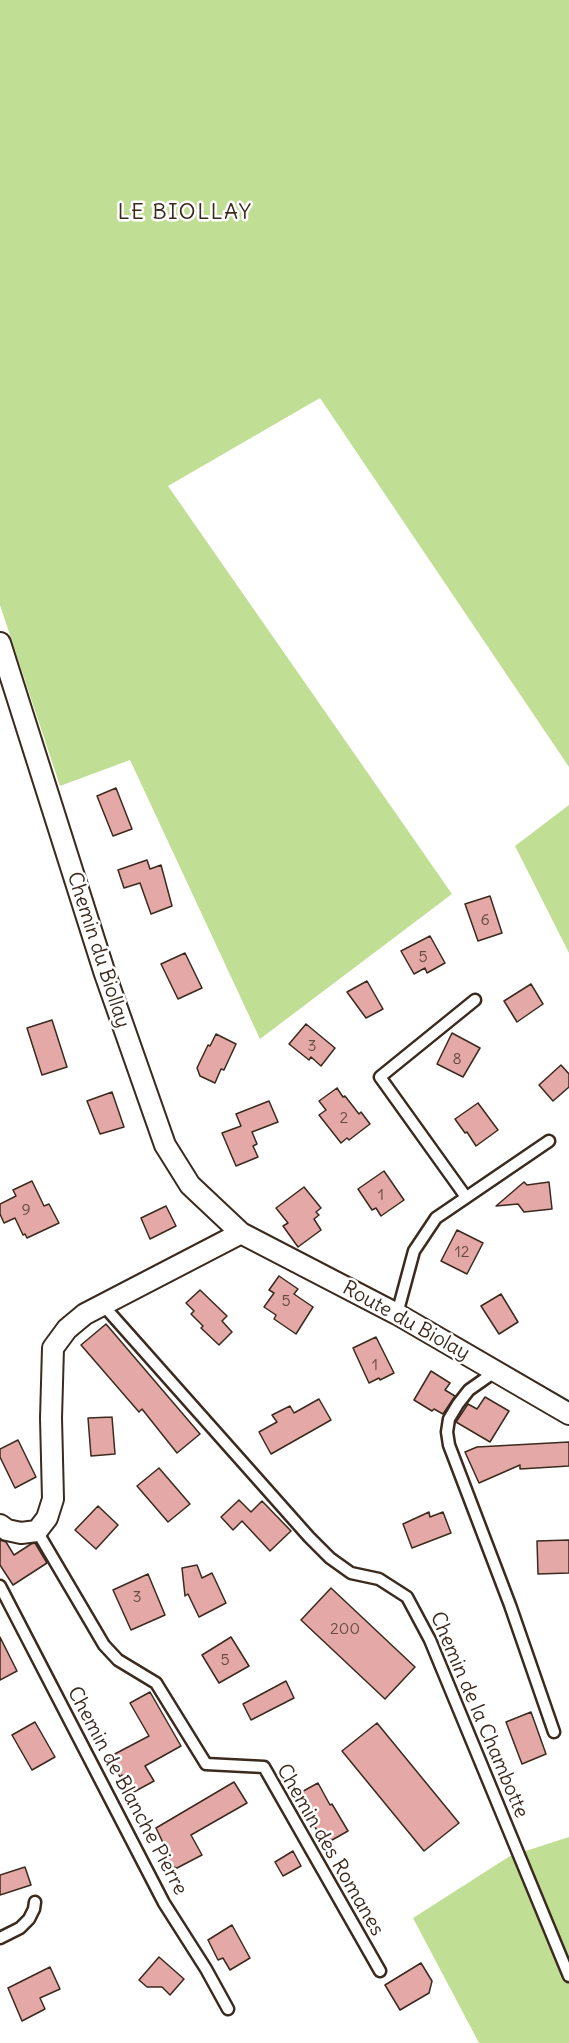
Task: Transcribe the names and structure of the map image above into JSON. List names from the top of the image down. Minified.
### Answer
{"streets":{"street":["Chemin du Biollay","Route du Biolay"],"lane":["Chemin de la Chambotte","Chemin de Blanche Pierre","Chemin des Romanes"]},"crossings":[["Chemin du Biollay","Route du Biolay"]],"districts":["LE BIOLLAY"],"house_numbers":["6","5","3","8","2","1","9","12","5","1","3","200","5"]}
